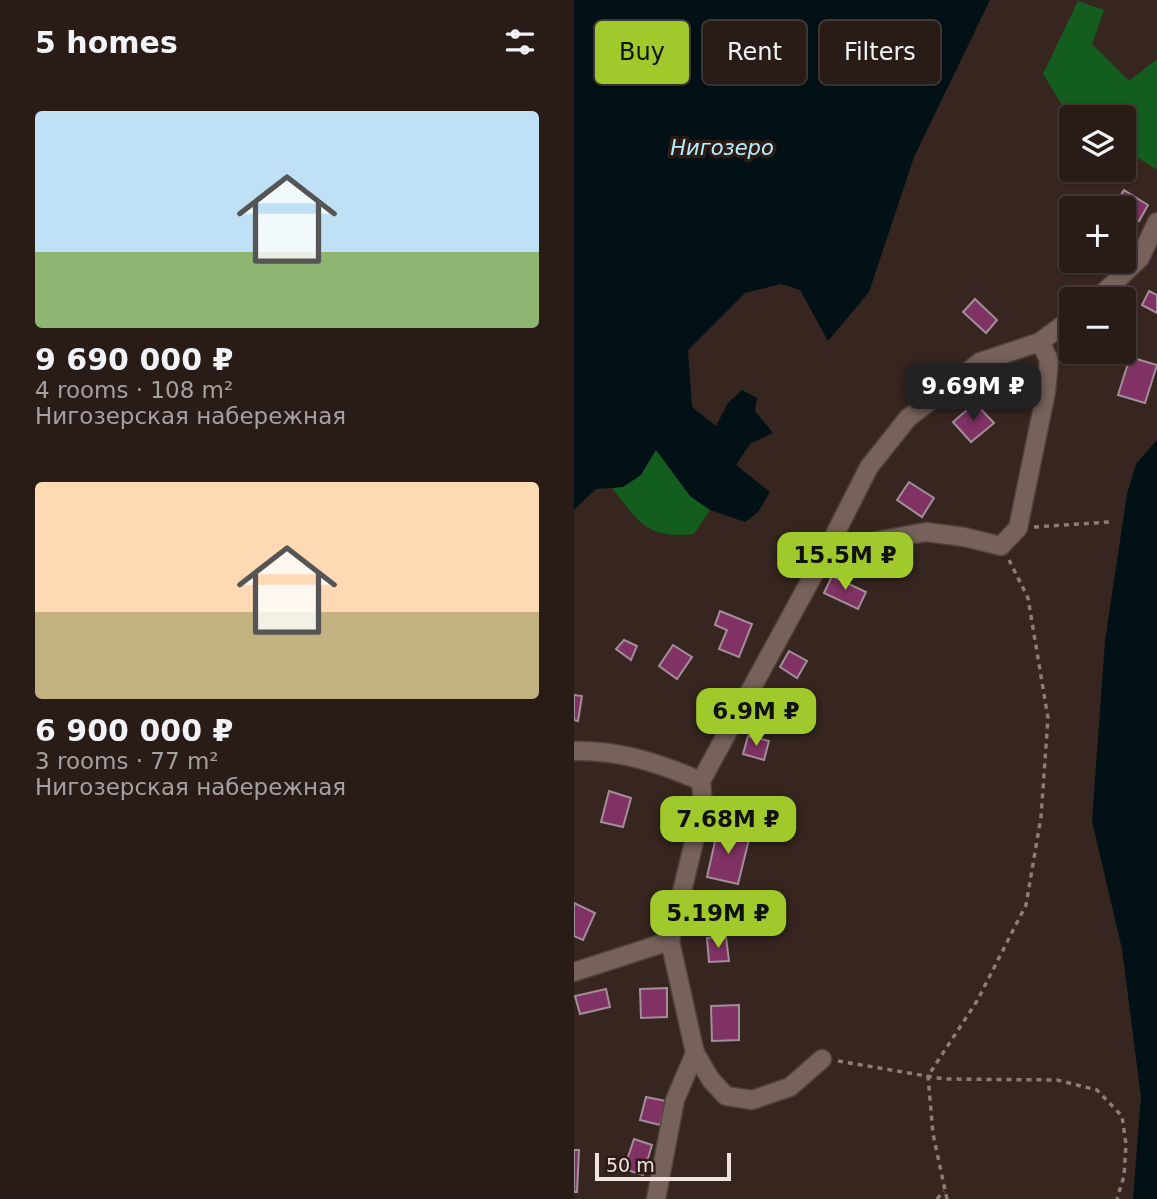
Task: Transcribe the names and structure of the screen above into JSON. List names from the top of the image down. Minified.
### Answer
{"water":["Нигозеро"],"scale_bar":"50 m","page":{"heading":"5 homes","chip":["Buy","Rent","Filters"],"list":[{"name":"9 690 000 ₽","note":"4 rooms · 108 m² · Нигозерская набережная"},{"name":"6 900 000 ₽","note":"3 rooms · 77 m² · Нигозерская набережная"}],"map_buttons":["+","−"],"price":["9.69M ₽","15.5M ₽","6.9M ₽","7.68M ₽","5.19M ₽"],"scale":"50 m"}}
